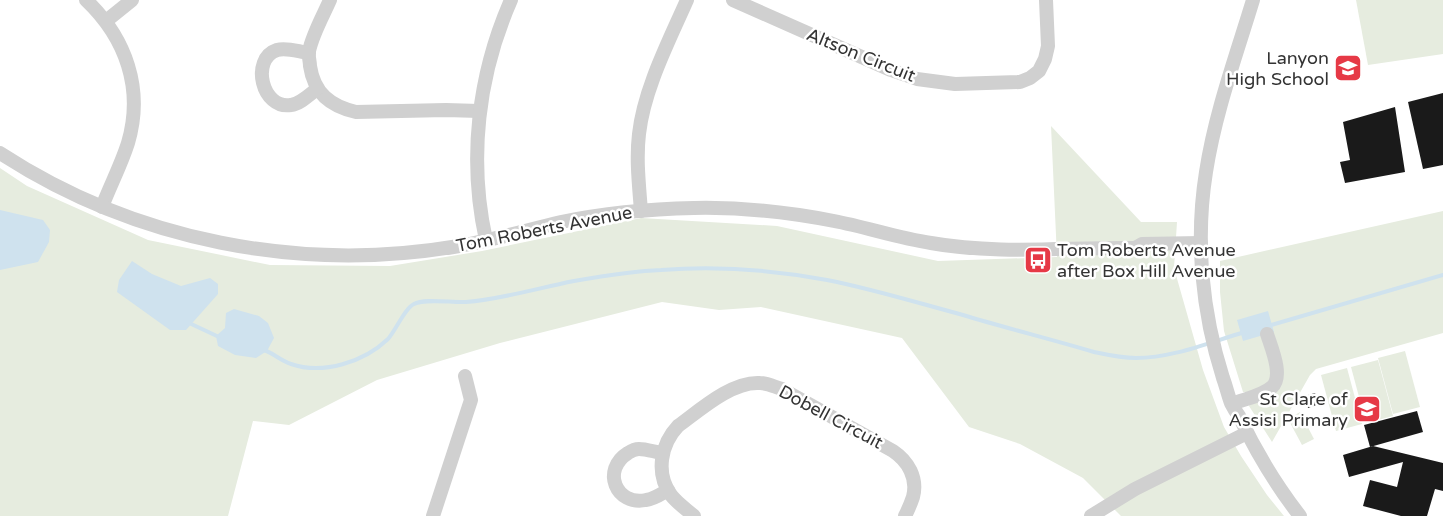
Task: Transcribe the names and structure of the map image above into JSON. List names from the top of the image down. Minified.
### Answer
{"streets":{"street":["Altson Circuit","Tom Roberts Avenue","Dobell Circuit"]},"places":{"school or university":["Lanyon High School","St Clare of Assisi Primary"],"bus stop":["Tom Roberts Avenue after Box Hill Avenue"]}}
